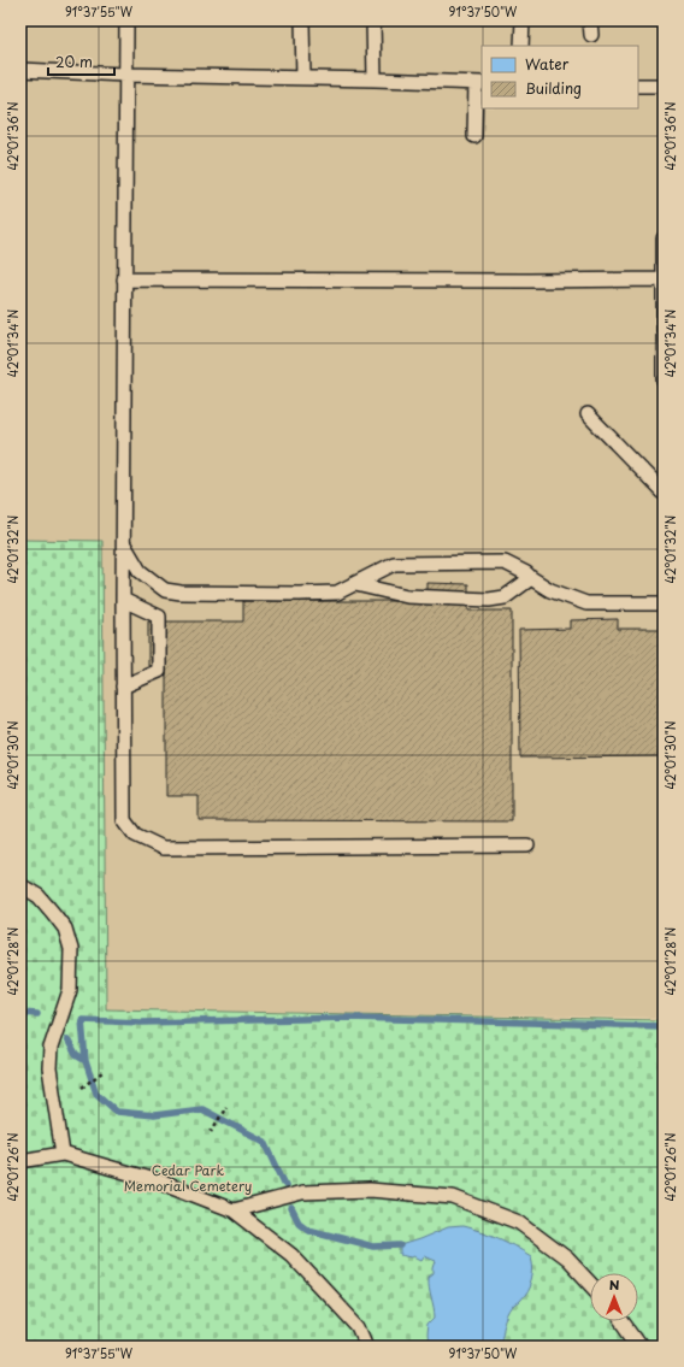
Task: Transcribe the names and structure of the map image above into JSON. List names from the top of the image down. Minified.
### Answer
{"parks":["Cedar Park Memorial Cemetery"],"legend":["Water","Building"],"scale_bar":"20 m","north":"top","coordinates":["91°37'55\"W","91°37'50\"W","42°01'36\"N","42°01'34\"N","42°01'32\"N","42°01'30\"N","42°01'28\"N","42°01'26\"N"]}
